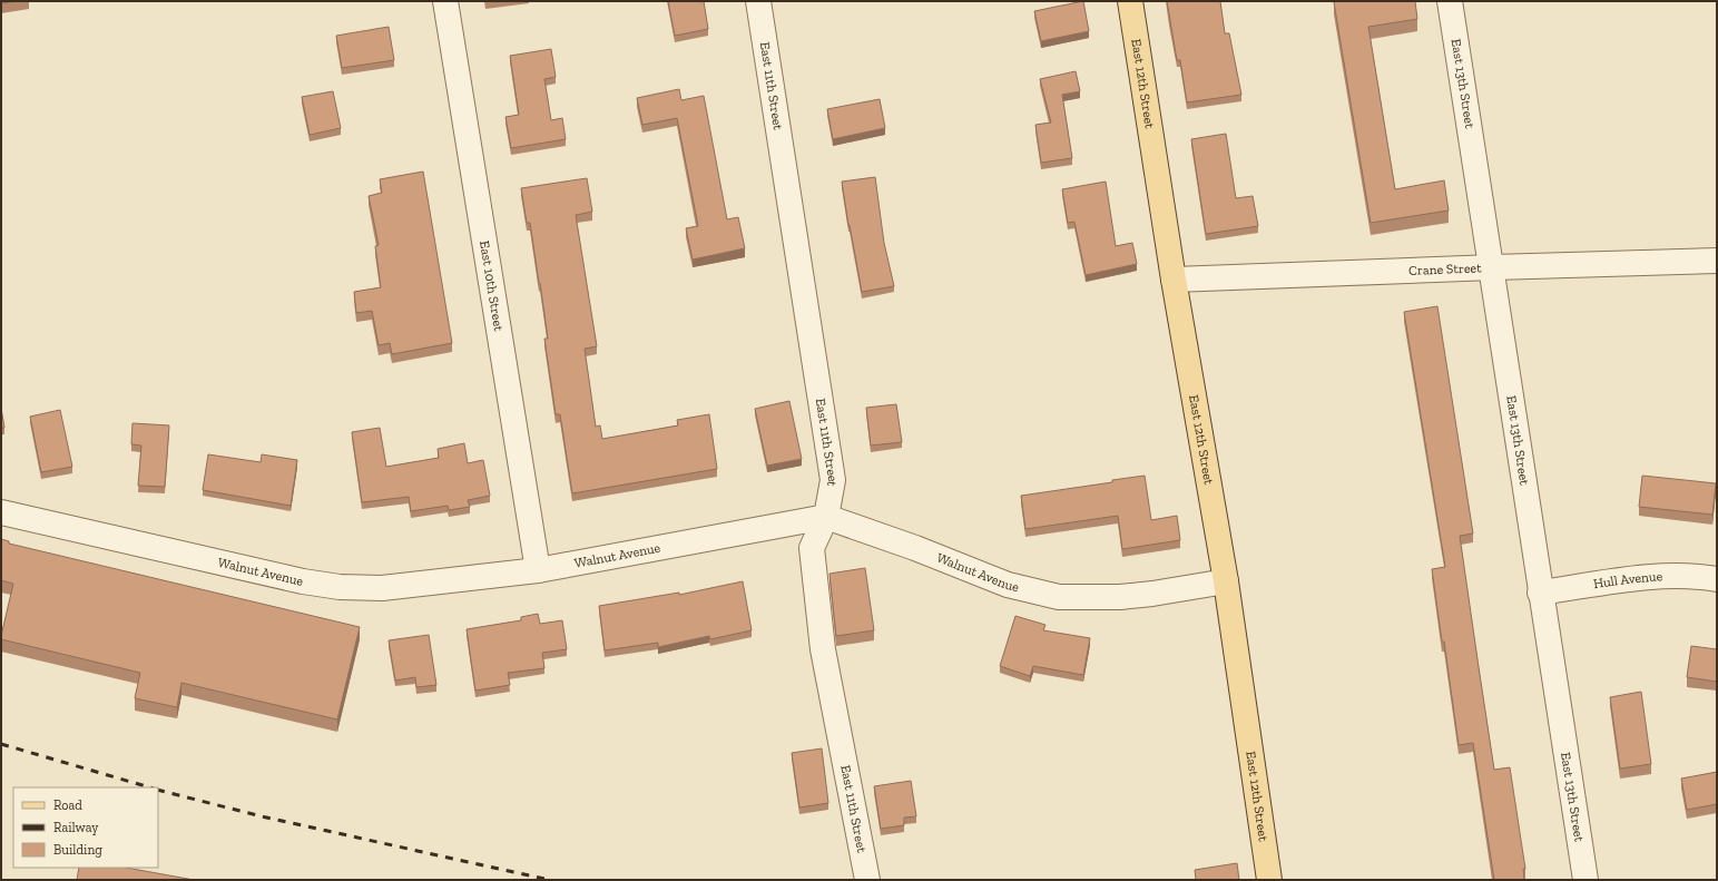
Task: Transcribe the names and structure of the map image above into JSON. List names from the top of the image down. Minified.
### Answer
{"streets":{"main road":["East 12th Street"],"street":["East 13th Street","East 11th Street","Crane Street","East 10th Street","Walnut Avenue","Hull Avenue"]},"crossings":[["East 13th Street","Crane Street"],["East 13th Street","Hull Avenue"],["East 12th Street","Crane Street"],["East 12th Street","Walnut Avenue"],["East 11th Street","Walnut Avenue"],["East 10th Street","Walnut Avenue"]],"legend":["Road","Railway","Building"]}
